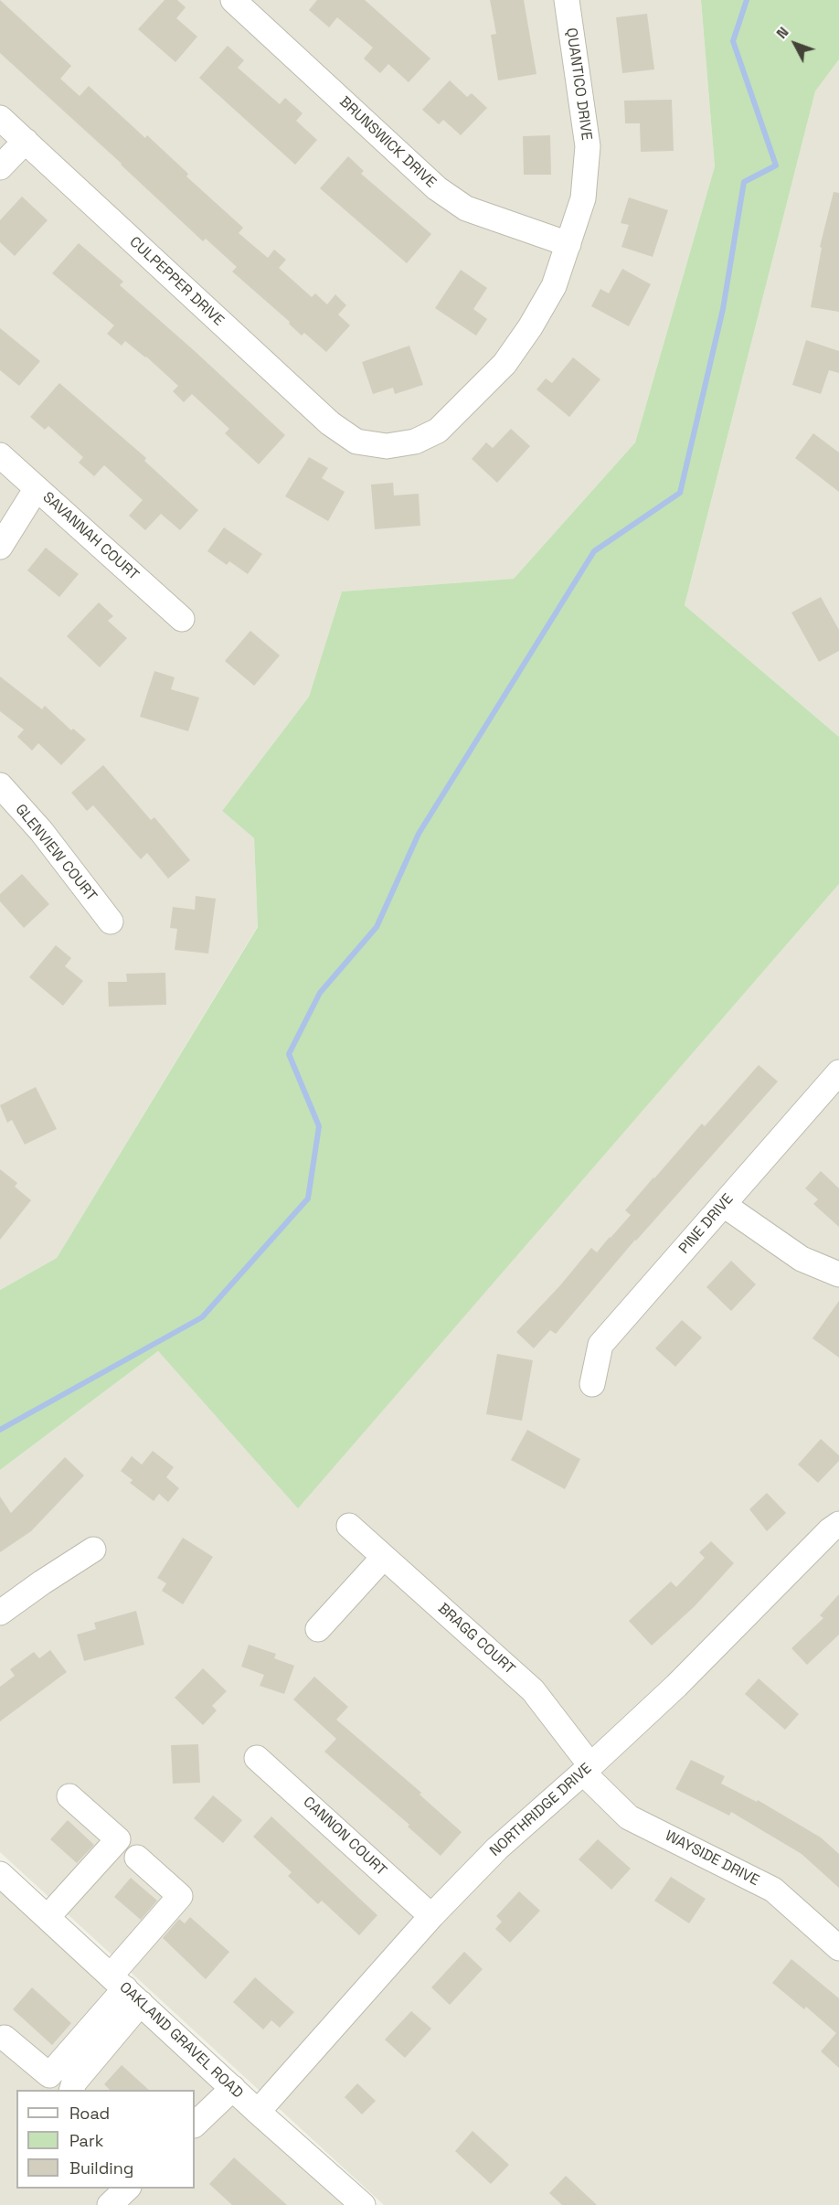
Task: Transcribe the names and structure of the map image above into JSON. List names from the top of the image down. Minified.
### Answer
{"streets":{"street":["QUANTICO DRIVE","BRUNSWICK DRIVE","CULPEPPER DRIVE","SAVANNAH COURT","GLENVIEW COURT","PINE DRIVE","BRAGG COURT","NORTHRIDGE DRIVE","CANNON COURT","WAYSIDE DRIVE","OAKLAND GRAVEL ROAD"]},"crossings":[["QUANTICO DRIVE","BRUNSWICK DRIVE"],["QUANTICO DRIVE","CULPEPPER DRIVE"],["BRAGG COURT","NORTHRIDGE DRIVE"],["BRAGG COURT","WAYSIDE DRIVE"],["NORTHRIDGE DRIVE","CANNON COURT"],["NORTHRIDGE DRIVE","WAYSIDE DRIVE"],["NORTHRIDGE DRIVE","OAKLAND GRAVEL ROAD"]],"legend":["Road","Park","Building"],"north":"top left"}
